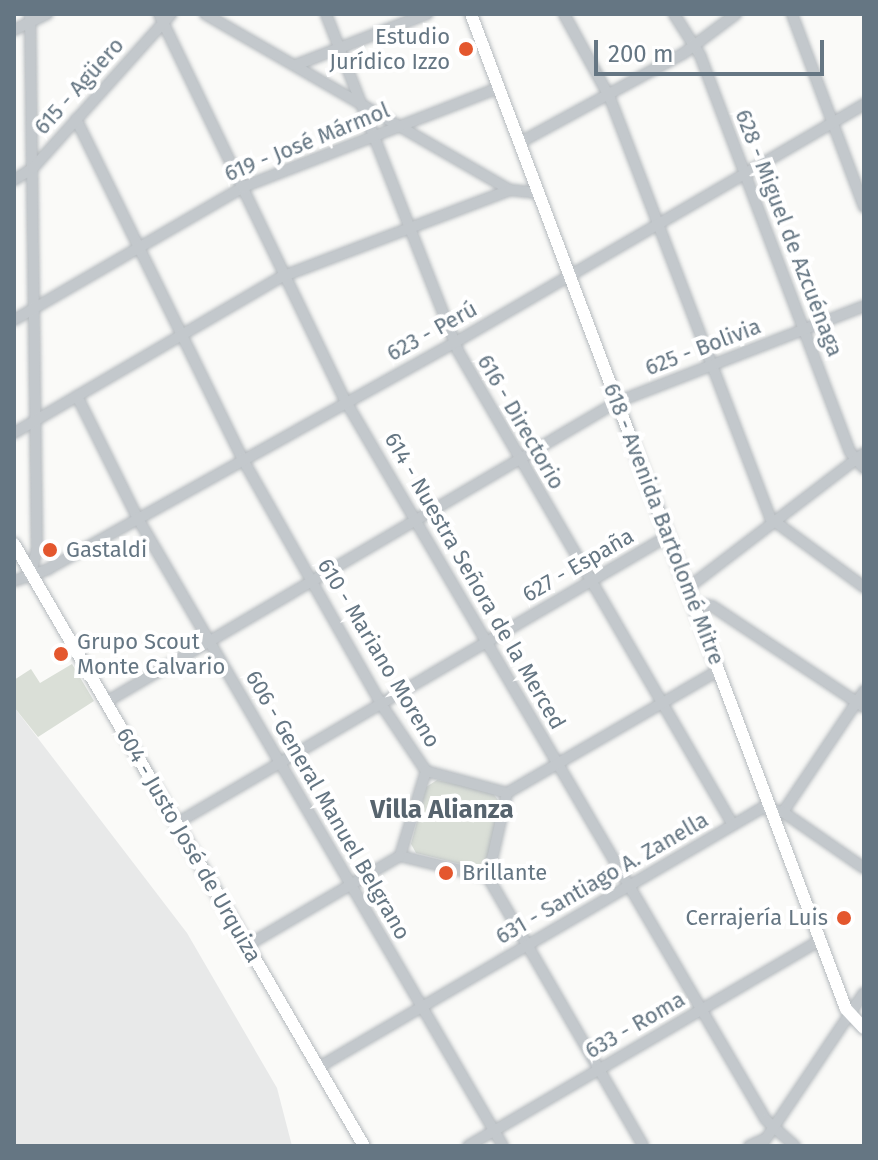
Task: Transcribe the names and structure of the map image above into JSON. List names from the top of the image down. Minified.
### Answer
{"streets":{"main road":["618 - Avenida Bartolomé Mitre","604 - Justo José de Urquiza"],"street":["615 - Agüero","619 - José Mármol","628 - Miguel de Azcuénaga","623 - Perú","625 - Bolivia","616 - Directorio","627 - España","614 - Nuestra Señora de la Merced","610 - Mariano Moreno","606 - General Manuel Belgrano","631 - Santiago A. Zanella","633 - Roma"]},"crossings":[["615 - Agüero","614 - Nuestra Señora de la Merced"],["615 - Agüero","610 - Mariano Moreno"],["619 - José Mármol","616 - Directorio"],["619 - José Mármol","618 - Avenida Bartolomé Mitre"],["619 - José Mármol","614 - Nuestra Señora de la Merced"],["619 - José Mármol","610 - Mariano Moreno"],["628 - Miguel de Azcuénaga","623 - Perú"],["628 - Miguel de Azcuénaga","625 - Bolivia"],["623 - Perú","616 - Directorio"],["623 - Perú","618 - Avenida Bartolomé Mitre"],["623 - Perú","614 - Nuestra Señora de la Merced"],["623 - Perú","610 - Mariano Moreno"],["623 - Perú","606 - General Manuel Belgrano"],["623 - Perú","604 - Justo José de Urquiza"],["625 - Bolivia","616 - Directorio"],["625 - Bolivia","618 - Avenida Bartolomé Mitre"],["625 - Bolivia","614 - Nuestra Señora de la Merced"],["625 - Bolivia","610 - Mariano Moreno"],["625 - Bolivia","606 - General Manuel Belgrano"],["625 - Bolivia","604 - Justo José de Urquiza"],["616 - Directorio","627 - España"],["616 - Directorio","631 - Santiago A. Zanella"],["618 - Avenida Bartolomé Mitre","627 - España"],["618 - Avenida Bartolomé Mitre","631 - Santiago A. Zanella"],["618 - Avenida Bartolomé Mitre","633 - Roma"],["627 - España","614 - Nuestra Señora de la Merced"],["627 - España","610 - Mariano Moreno"],["627 - España","606 - General Manuel Belgrano"],["627 - España","604 - Justo José de Urquiza"],["614 - Nuestra Señora de la Merced","631 - Santiago A. Zanella"],["614 - Nuestra Señora de la Merced","633 - Roma"],["606 - General Manuel Belgrano","631 - Santiago A. Zanella"],["606 - General Manuel Belgrano","633 - Roma"],["604 - Justo José de Urquiza","631 - Santiago A. Zanella"]],"districts":["Villa Alianza"],"places":["Estudio Jurídico Izzo","Gastaldi","Grupo Scout Monte Calvario","Brillante","Cerrajería Luis"],"scale_bar":"200 m"}
